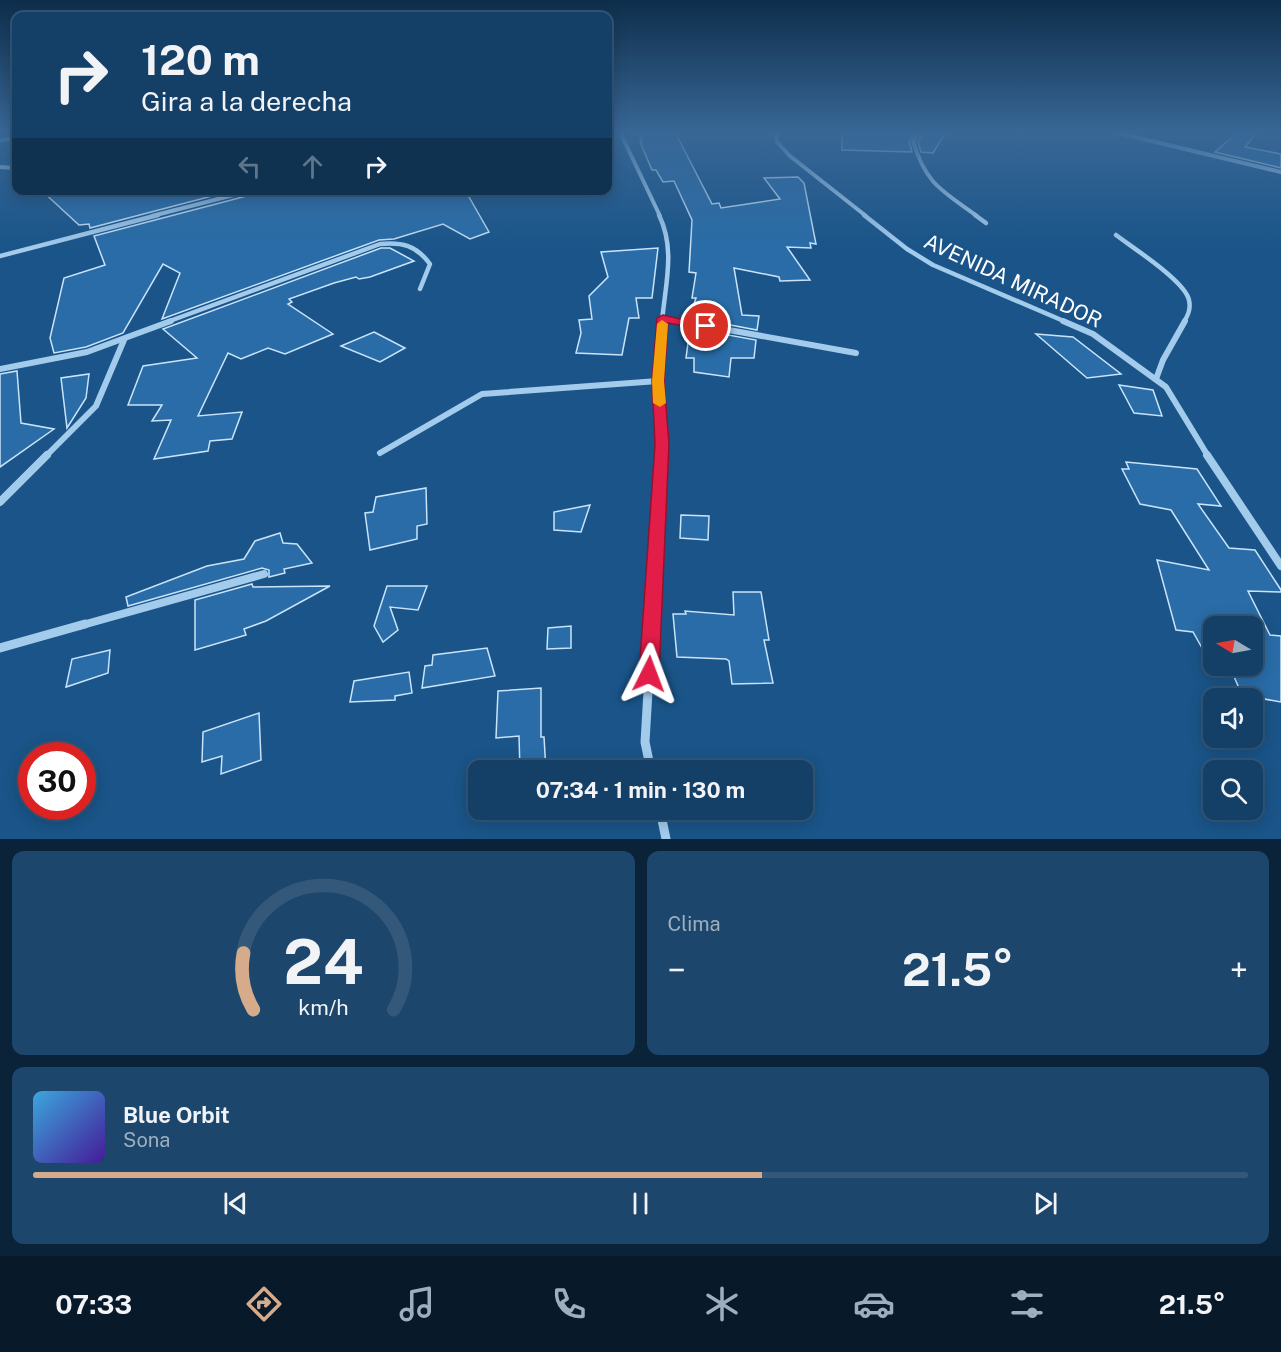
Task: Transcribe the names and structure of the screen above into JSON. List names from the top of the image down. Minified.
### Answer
{"streets":{"street":["AVENIDA MIRADOR"]},"north":"left","page":{"turn":["120 m","Gira a la derecha"],"limit":"30","trip":"07:34 · 1 min · 130 m","tile":"Clima","heat":["−","21.5°","+"],"song":["Blue Orbit","Sona"],"tabs":["07:33","21.5°"],"gauge":["24","km/h"]}}
